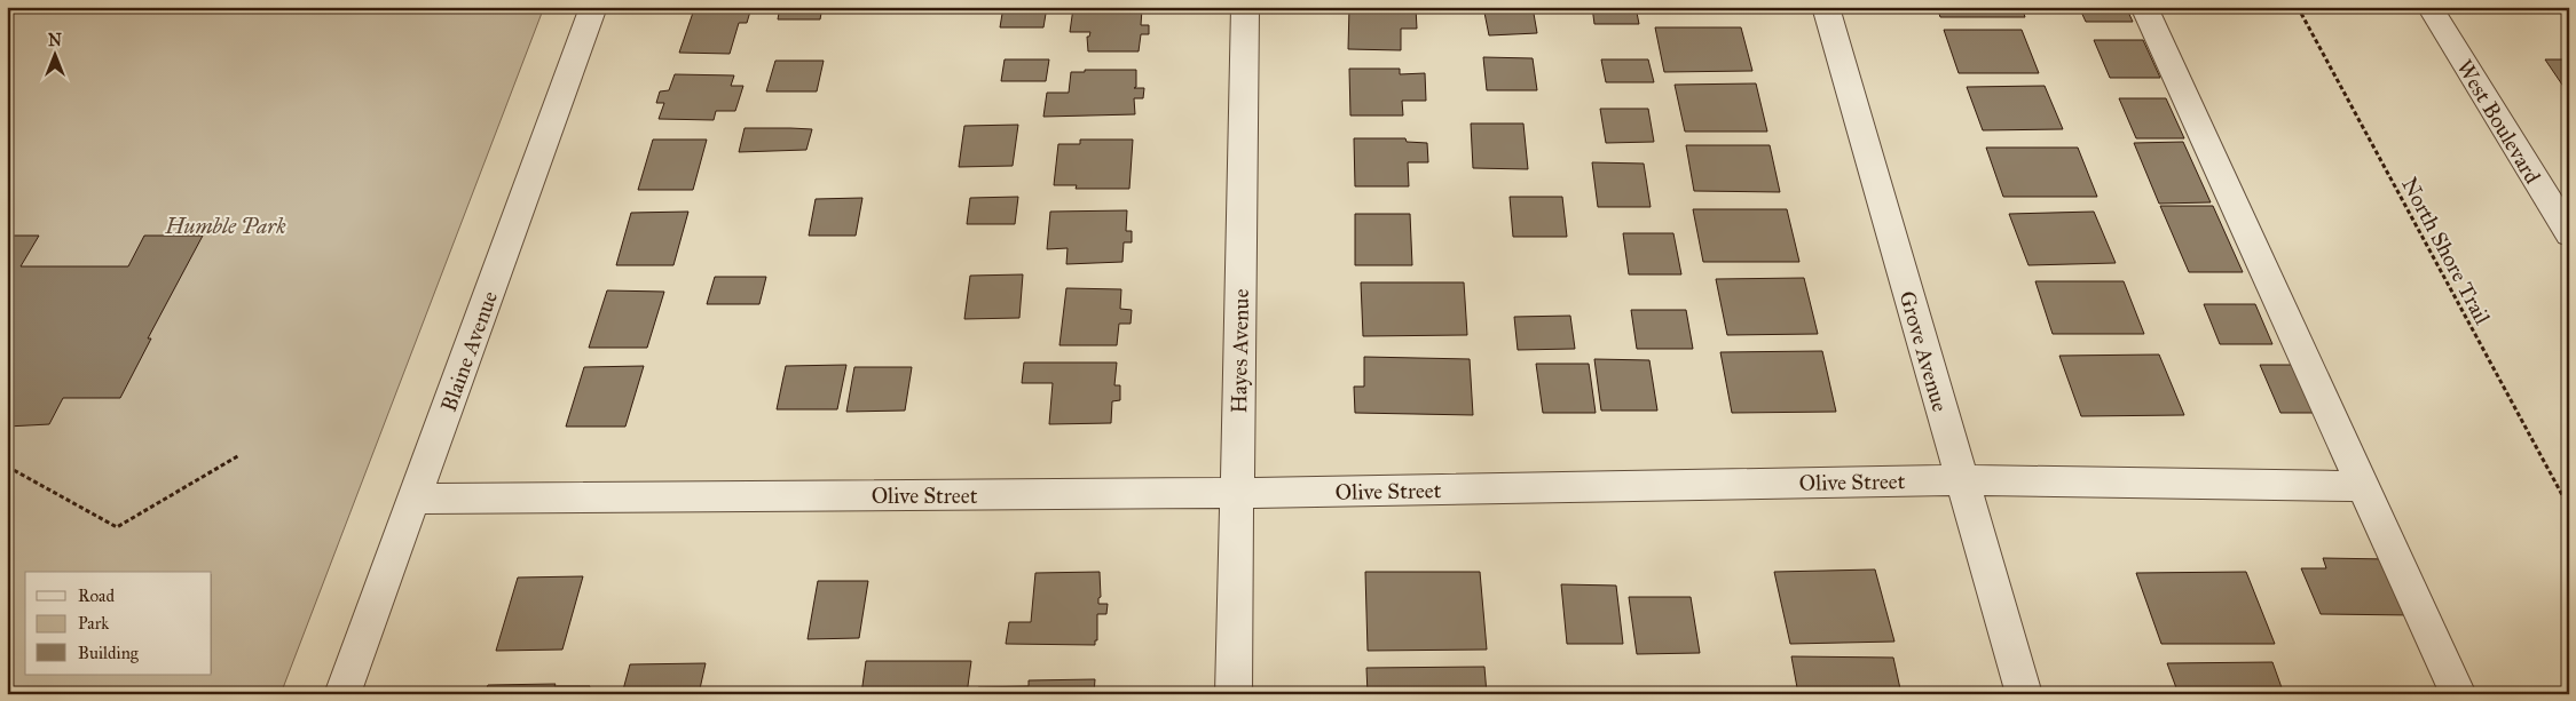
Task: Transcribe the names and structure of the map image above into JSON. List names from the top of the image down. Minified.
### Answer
{"streets":{"street":["West Boulevard","Blaine Avenue","Hayes Avenue","Grove Avenue","Olive Street"],"path":["North Shore Trail"]},"crossings":[["Blaine Avenue","Olive Street"],["Hayes Avenue","Olive Street"],["Grove Avenue","Olive Street"]],"parks":["Humble Park"],"legend":["Road","Park","Building"],"north":"top"}
